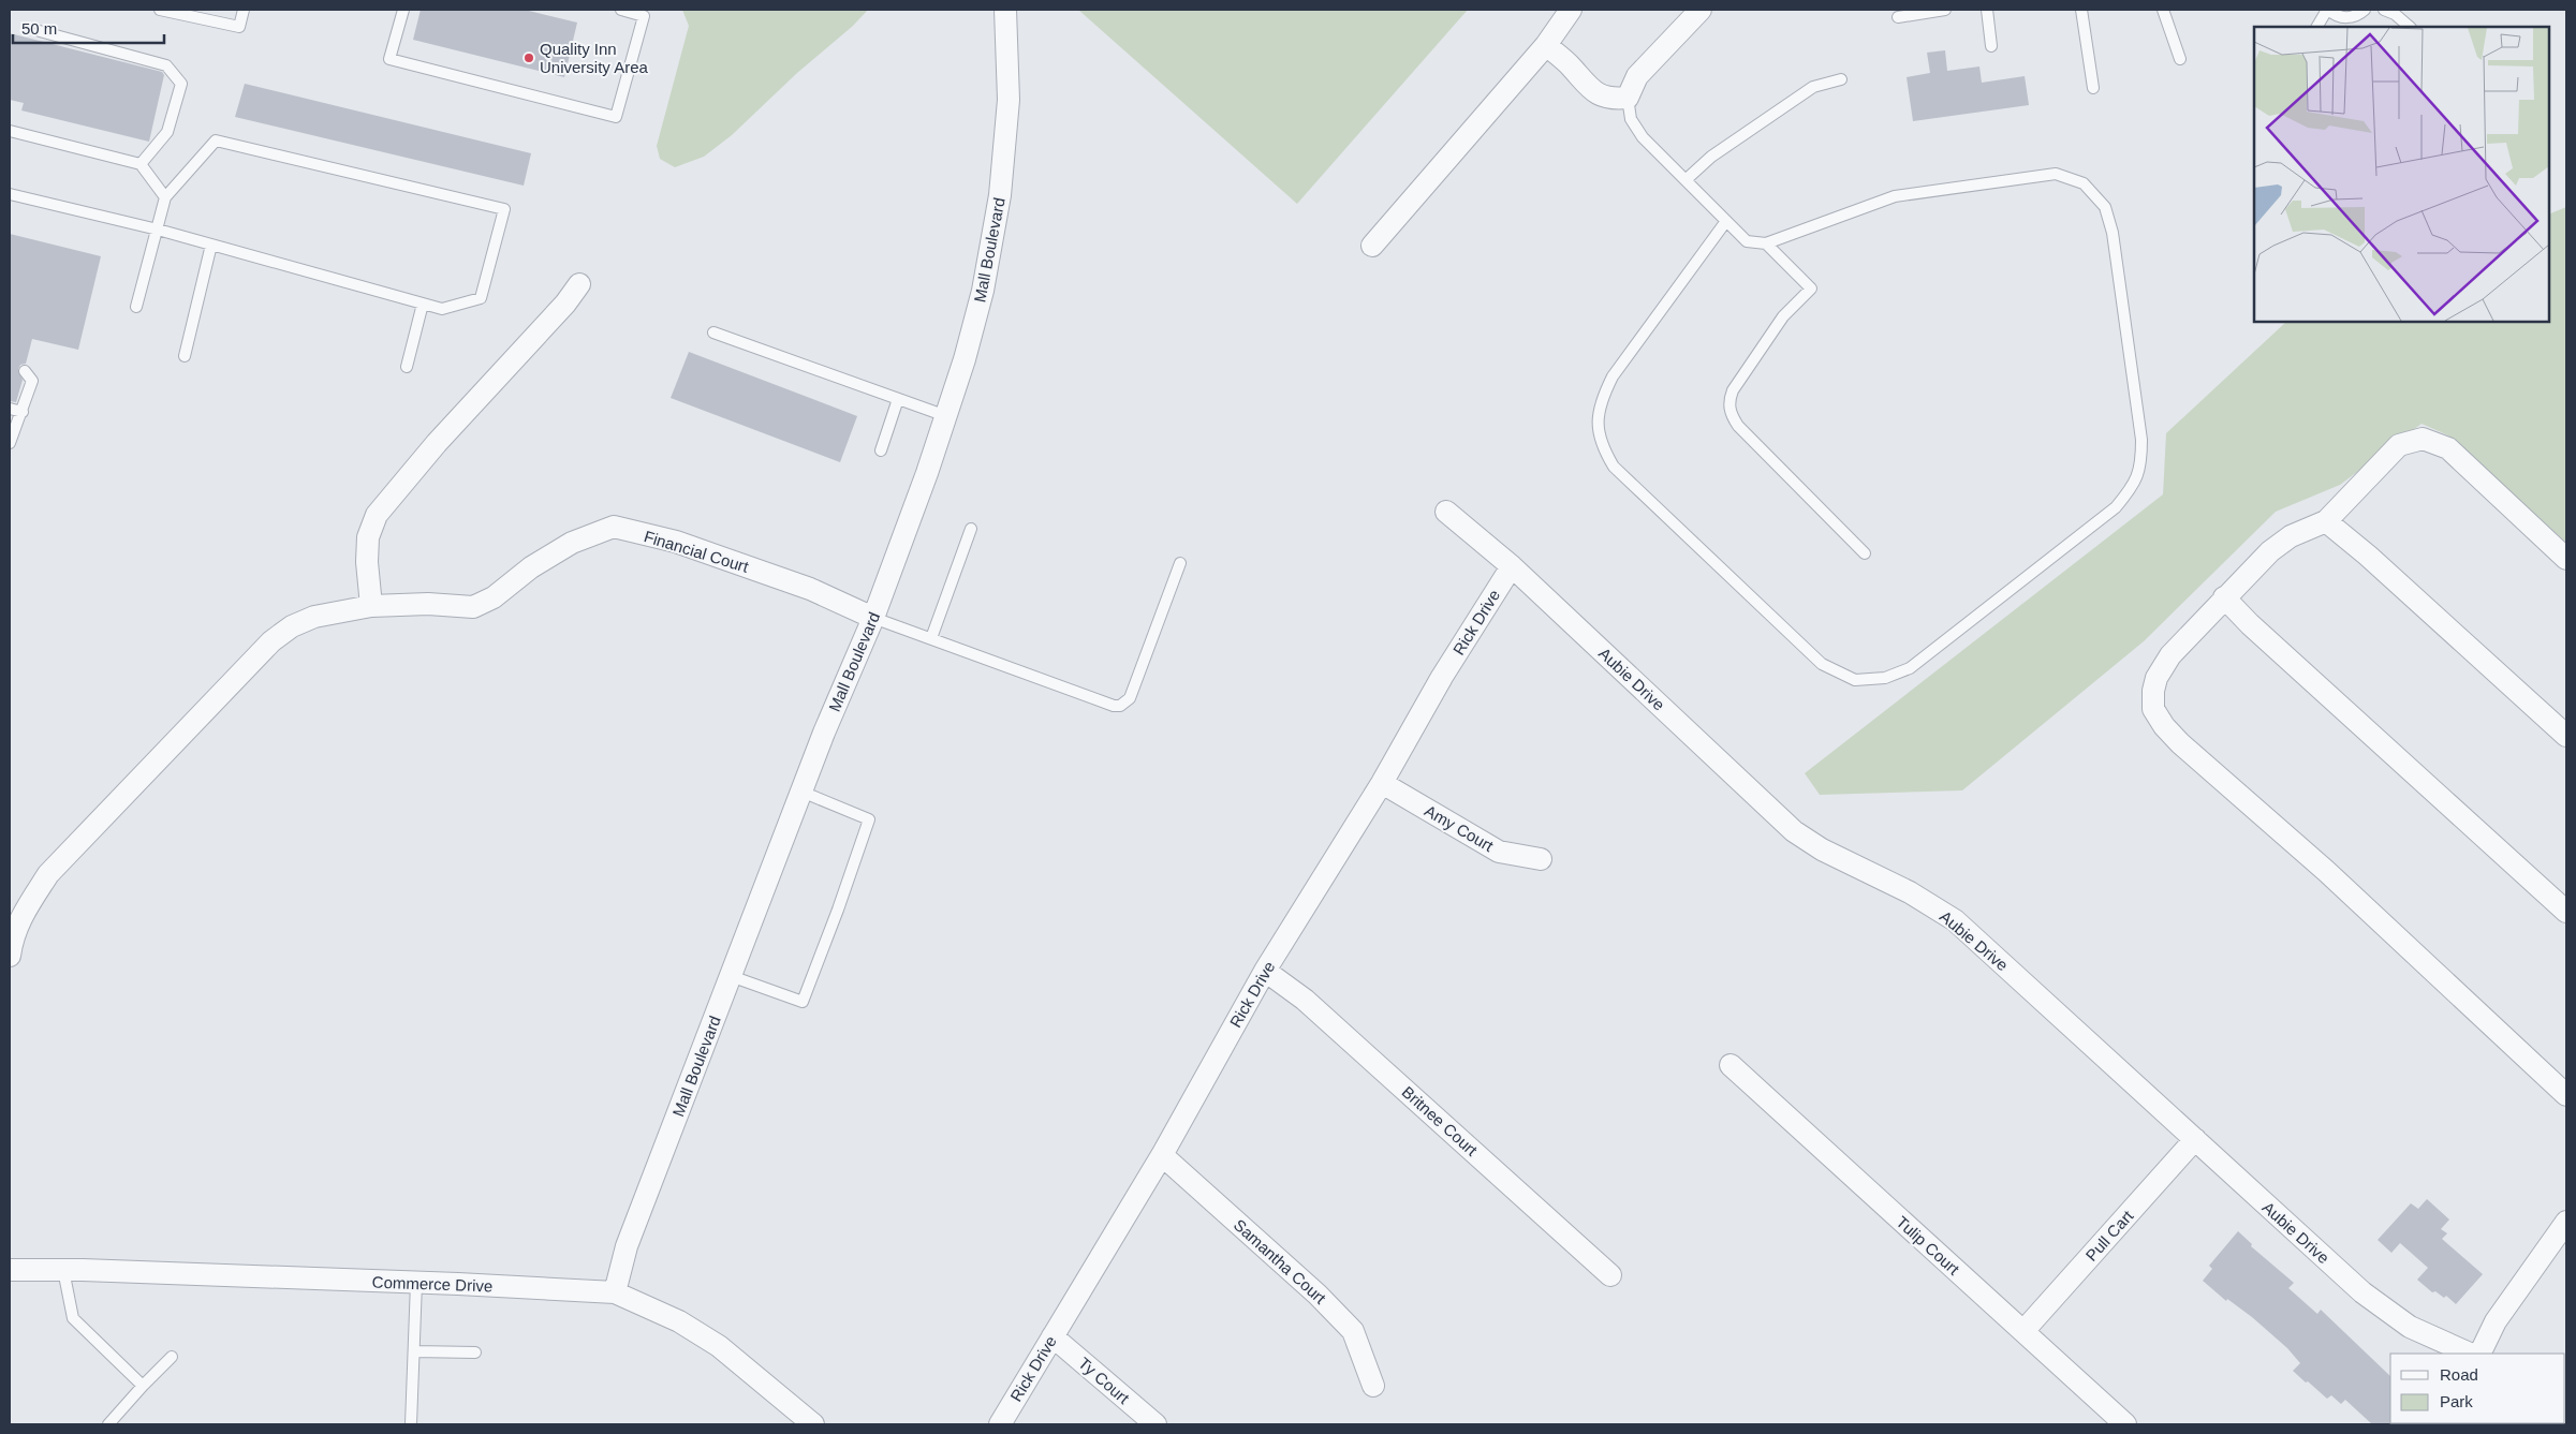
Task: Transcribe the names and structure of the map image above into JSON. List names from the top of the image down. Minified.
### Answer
{"streets":{"street":["Mall Boulevard","Financial Court","Rick Drive","Aubie Drive","Amy Court","Britnee Court","Pull Cart","Tulip Court","Samantha Court","Commerce Drive","Ty Court"]},"crossings":[["Mall Boulevard","Financial Court"],["Mall Boulevard","Commerce Drive"],["Rick Drive","Aubie Drive"],["Rick Drive","Amy Court"],["Rick Drive","Britnee Court"],["Rick Drive","Samantha Court"],["Rick Drive","Ty Court"],["Aubie Drive","Pull Cart"],["Pull Cart","Tulip Court"]],"places":["Quality Inn University Area"],"legend":["Road","Park"],"scale_bar":"50 m"}
